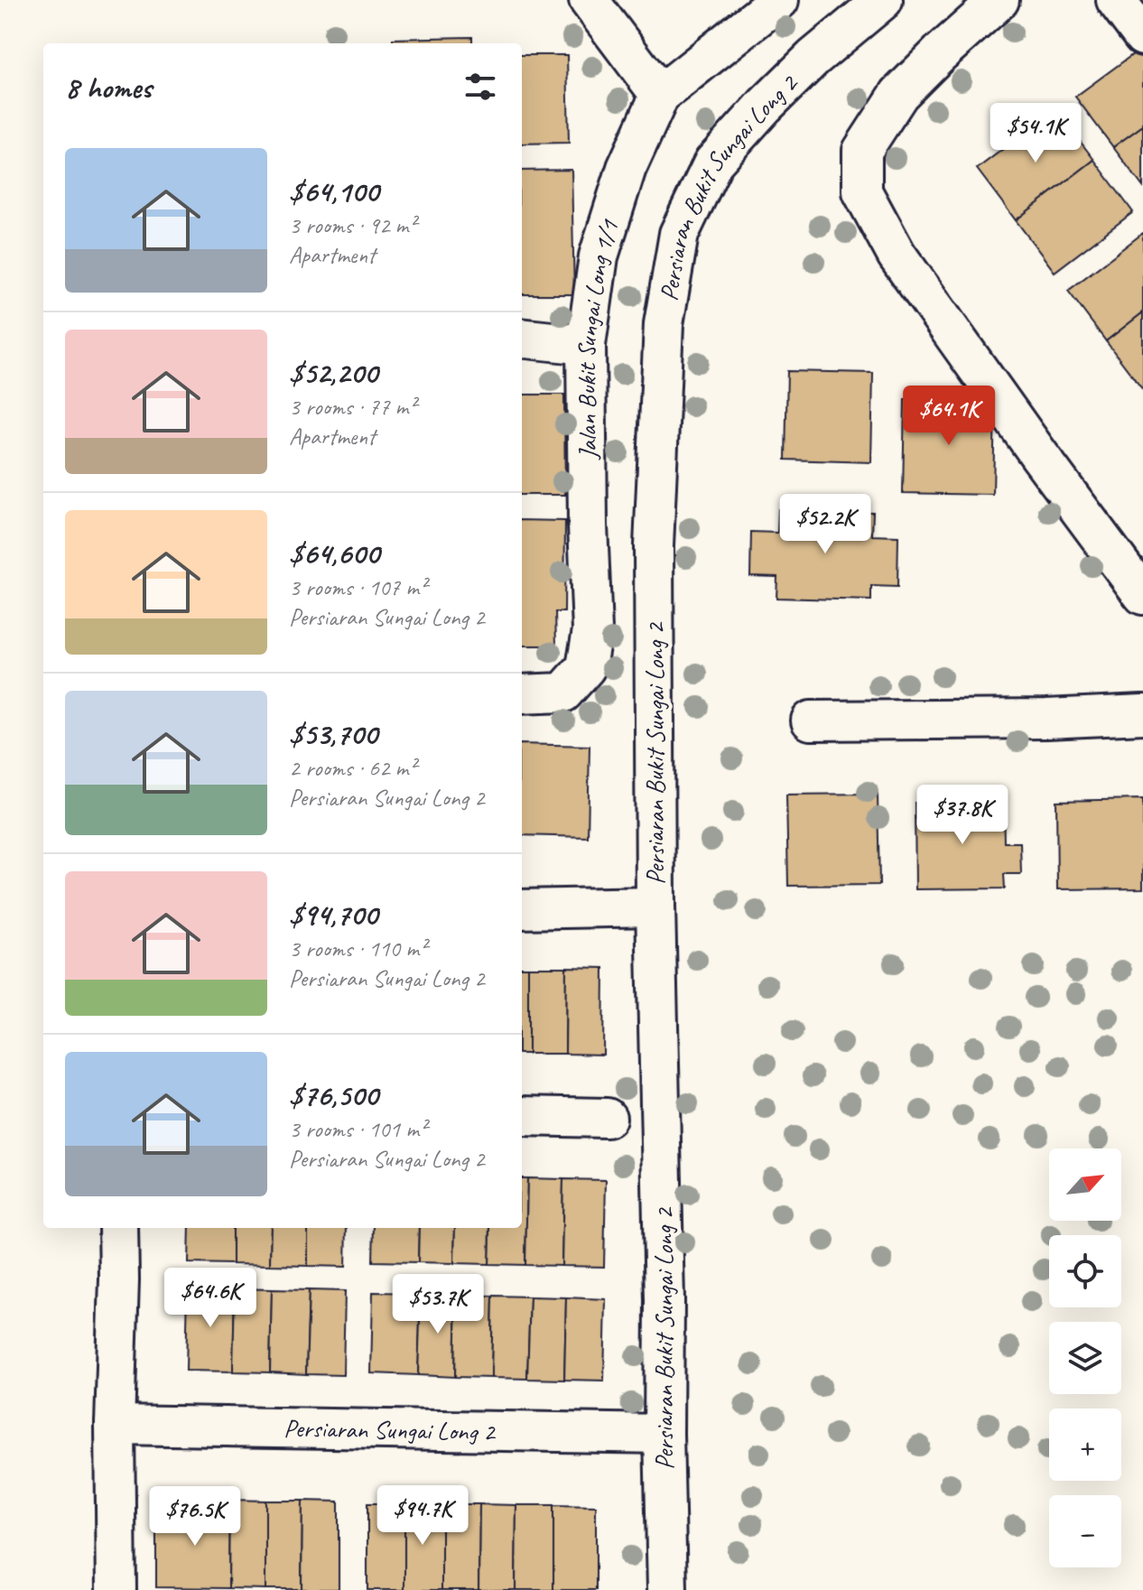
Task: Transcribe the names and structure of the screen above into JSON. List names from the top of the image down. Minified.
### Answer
{"streets":{"street":["Persiaran Bukit Sungai Long 2","Jalan Bukit Sungai Long 1/1","Persiaran Sungai Long 2"]},"crossings":[["Persiaran Bukit Sungai Long 2","Persiaran Sungai Long 2"]],"north":"top right","page":{"heading":"8 homes","price":["$54.1K","$64.1K","$52.2K","$37.8K","$64.6K","$53.7K","$94.7K","$76.5K"],"list":[{"name":"$64,100","note":"3 rooms · 92 m² · Apartment"},{"name":"$52,200","note":"3 rooms · 77 m² · Apartment"},{"name":"$64,600","note":"3 rooms · 107 m² · Persiaran Sungai Long 2"},{"name":"$53,700","note":"2 rooms · 62 m² · Persiaran Sungai Long 2"},{"name":"$94,700","note":"3 rooms · 110 m² · Persiaran Sungai Long 2"},{"name":"$76,500","note":"3 rooms · 101 m² · Persiaran Sungai Long 2"}],"map_buttons":["+","−"]}}
